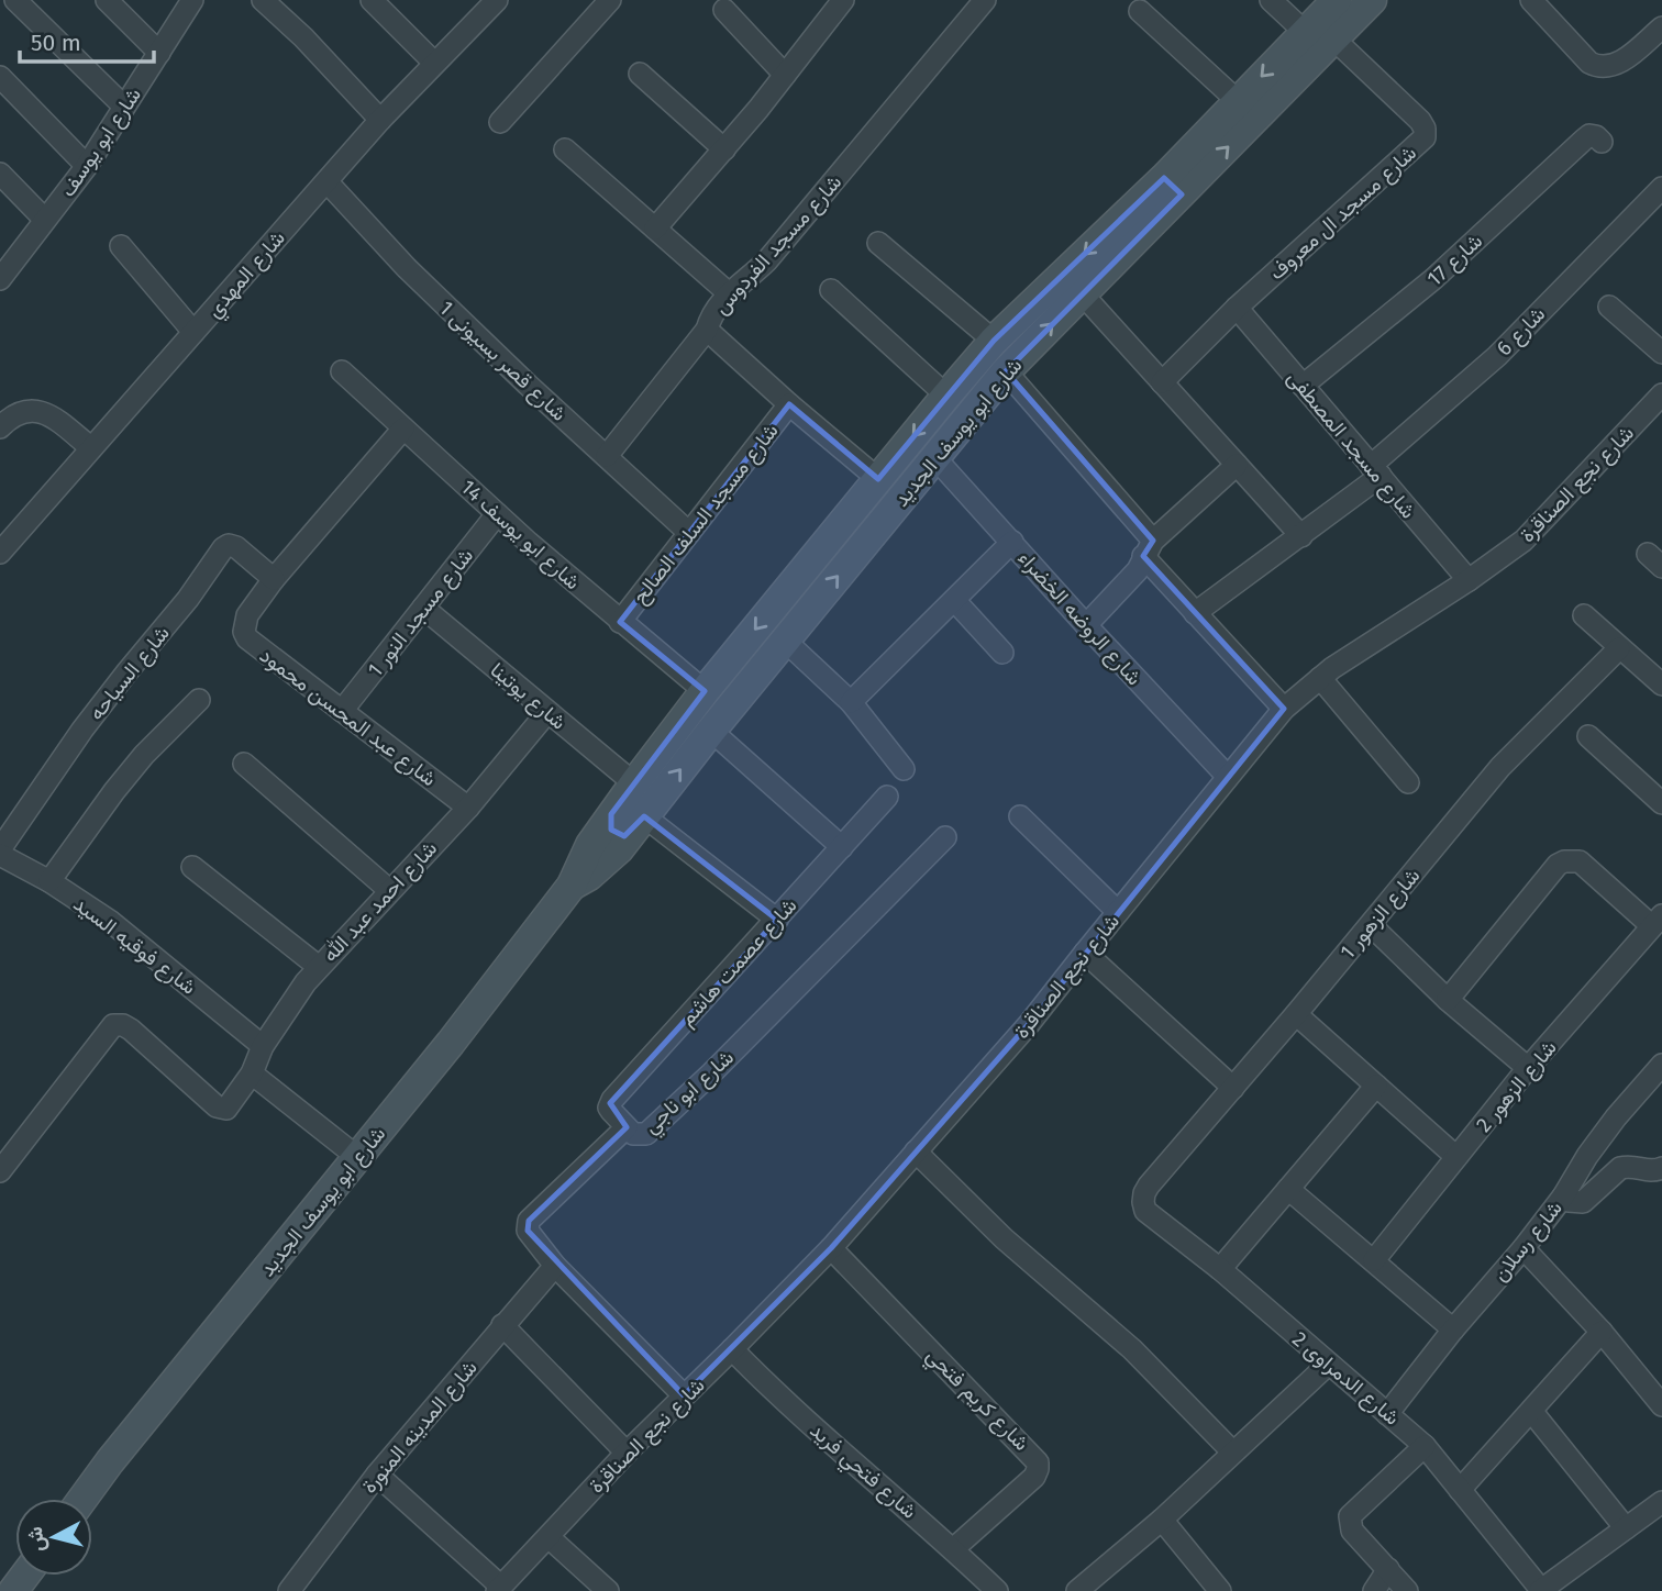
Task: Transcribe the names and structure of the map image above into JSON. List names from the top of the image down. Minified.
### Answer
{"streets":{"street":["شارع ابو يوسف","شارع مسجد ال معروف","شارع مسجد الفردوس","شارع 17","شارع المهدي","شارع 6","شارع قصر بسيونى 1","شارع ابو يوسف الجديد","شارع مسجد المصطفى","شارع نجع الصناقرة","شارع مسجد السلف الصالح","شارع ابو يوسف 14","شارع مسجد النور 1","شارع الروضه الخضراء","شارع السياحه","شارع يوتينا","شارع عبد المحسن محمود","شارع احمد عبد الله","شارع الزهور 1","شارع فوقيه السيد","شارع عصمت هاشم","شارع الزهور 2","شارع ابو ناجي","شارع رسلان","شارع الدمراوى 2","شارع كريم فتحي","شارع المدينه المنورة","شارع فتحي فريد"]},"crossings":[["شارع مسجد ال معروف","شارع ابو يوسف الجديد"],["شارع مسجد ال معروف","شارع مسجد المصطفى"],["شارع مسجد الفردوس","شارع قصر بسيونى 1"],["شارع 17","شارع مسجد المصطفى"],["شارع المهدي","شارع قصر بسيونى 1"],["شارع 6","شارع مسجد المصطفى"],["شارع قصر بسيونى 1","شارع مسجد السلف الصالح"],["شارع ابو يوسف الجديد","شارع ابو يوسف 14"],["شارع ابو يوسف الجديد","شارع الروضه الخضراء"],["شارع ابو يوسف الجديد","شارع يوتينا"],["شارع مسجد المصطفى","شارع نجع الصناقرة"],["شارع نجع الصناقرة","شارع الروضه الخضراء"],["شارع نجع الصناقرة","شارع ابو ناجي"],["شارع نجع الصناقرة","شارع كريم فتحي"],["شارع نجع الصناقرة","شارع فتحي فريد"],["شارع مسجد السلف الصالح","شارع ابو يوسف 14"],["شارع ابو يوسف 14","شارع مسجد النور 1"],["شارع مسجد النور 1","شارع يوتينا"],["شارع مسجد النور 1","شارع عبد المحسن محمود"],["شارع السياحه","شارع عبد المحسن محمود"],["شارع السياحه","شارع فوقيه السيد"],["شارع يوتينا","شارع احمد عبد الله"],["شارع عبد المحسن محمود","شارع احمد عبد الله"],["شارع احمد عبد الله","شارع فوقيه السيد"],["شارع الزهور 1","شارع الدمراوى 2"],["شارع عصمت هاشم","شارع ابو ناجي"],["شارع ابو ناجي","شارع المدينه المنورة"],["شارع رسلان","شارع الدمراوى 2"],["شارع كريم فتحي","شارع فتحي فريد"]],"scale_bar":"50 m","north":"left"}
